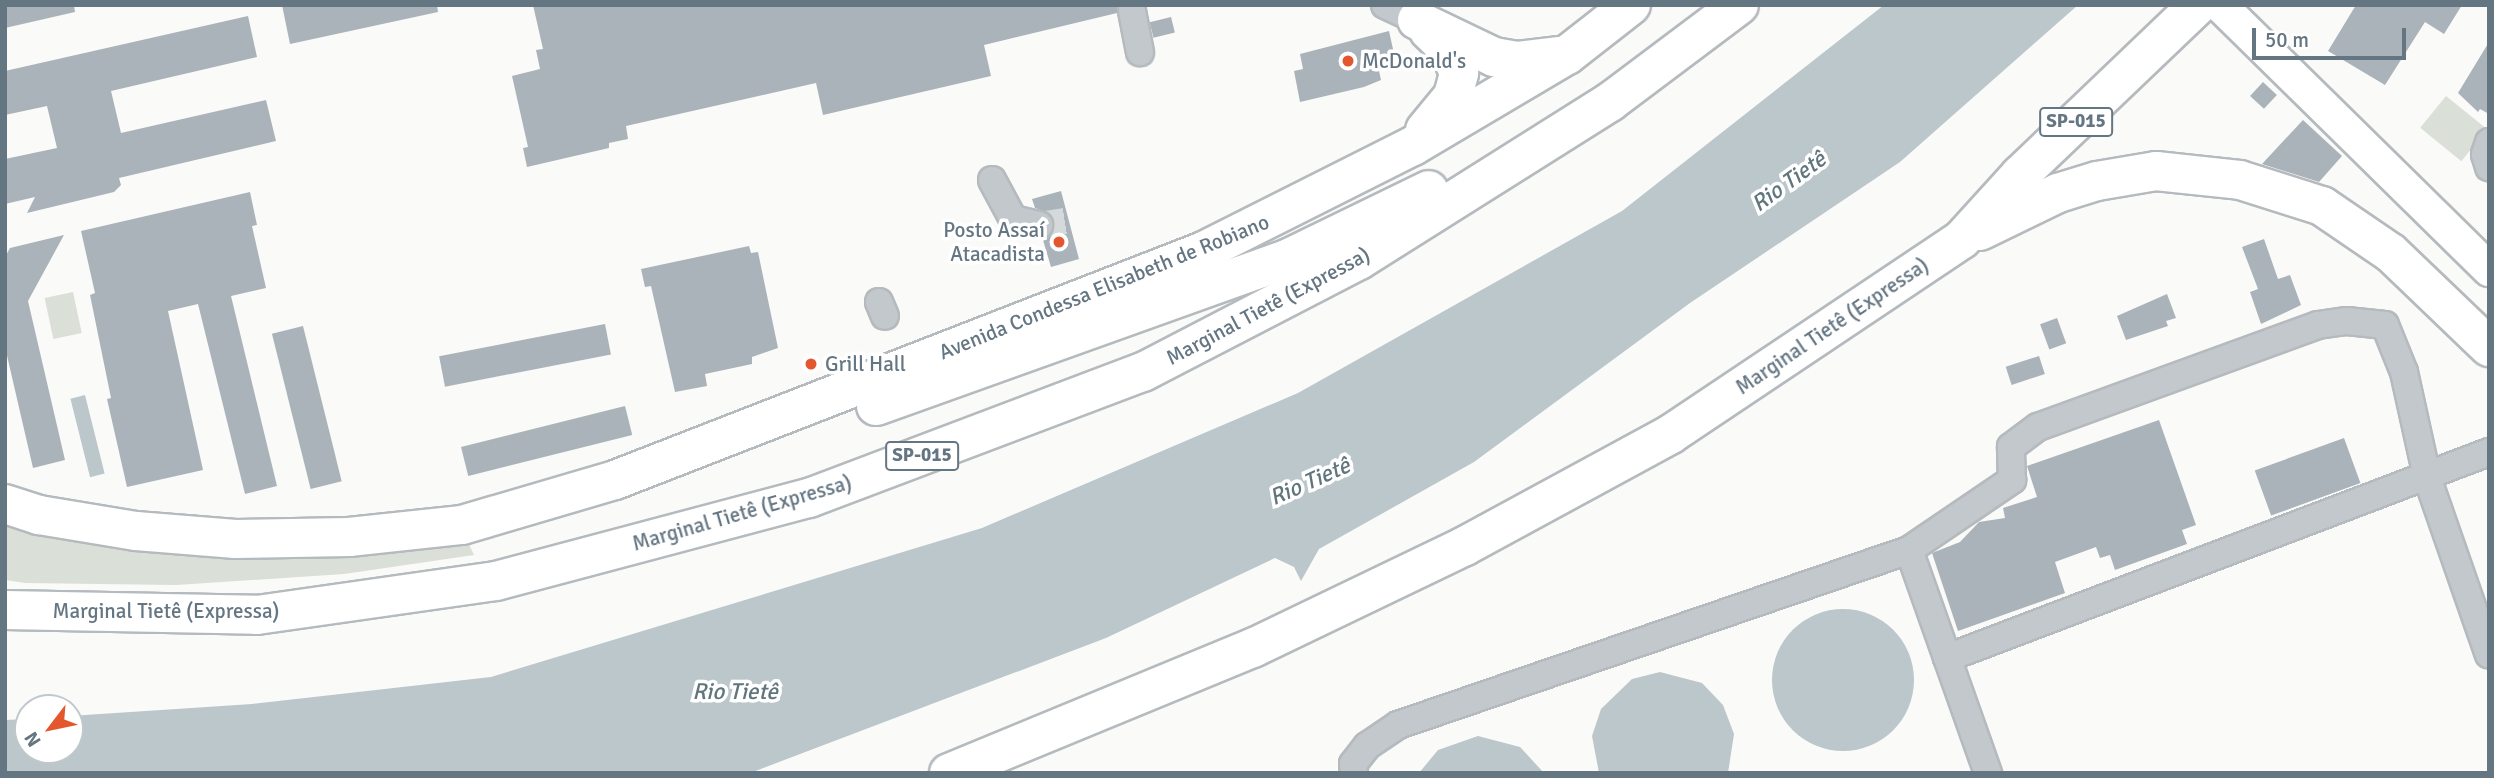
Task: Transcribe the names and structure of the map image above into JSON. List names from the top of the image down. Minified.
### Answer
{"streets":{"highway":["SP-015","Avenida Condessa Elisabeth de Robiano","Marginal Tietê (Expressa)"]},"water":["Rio Tietê"],"places":["McDonald's","Posto Assaí Atacadista","Grill Hall"],"scale_bar":"50 m","north":"bottom left"}
